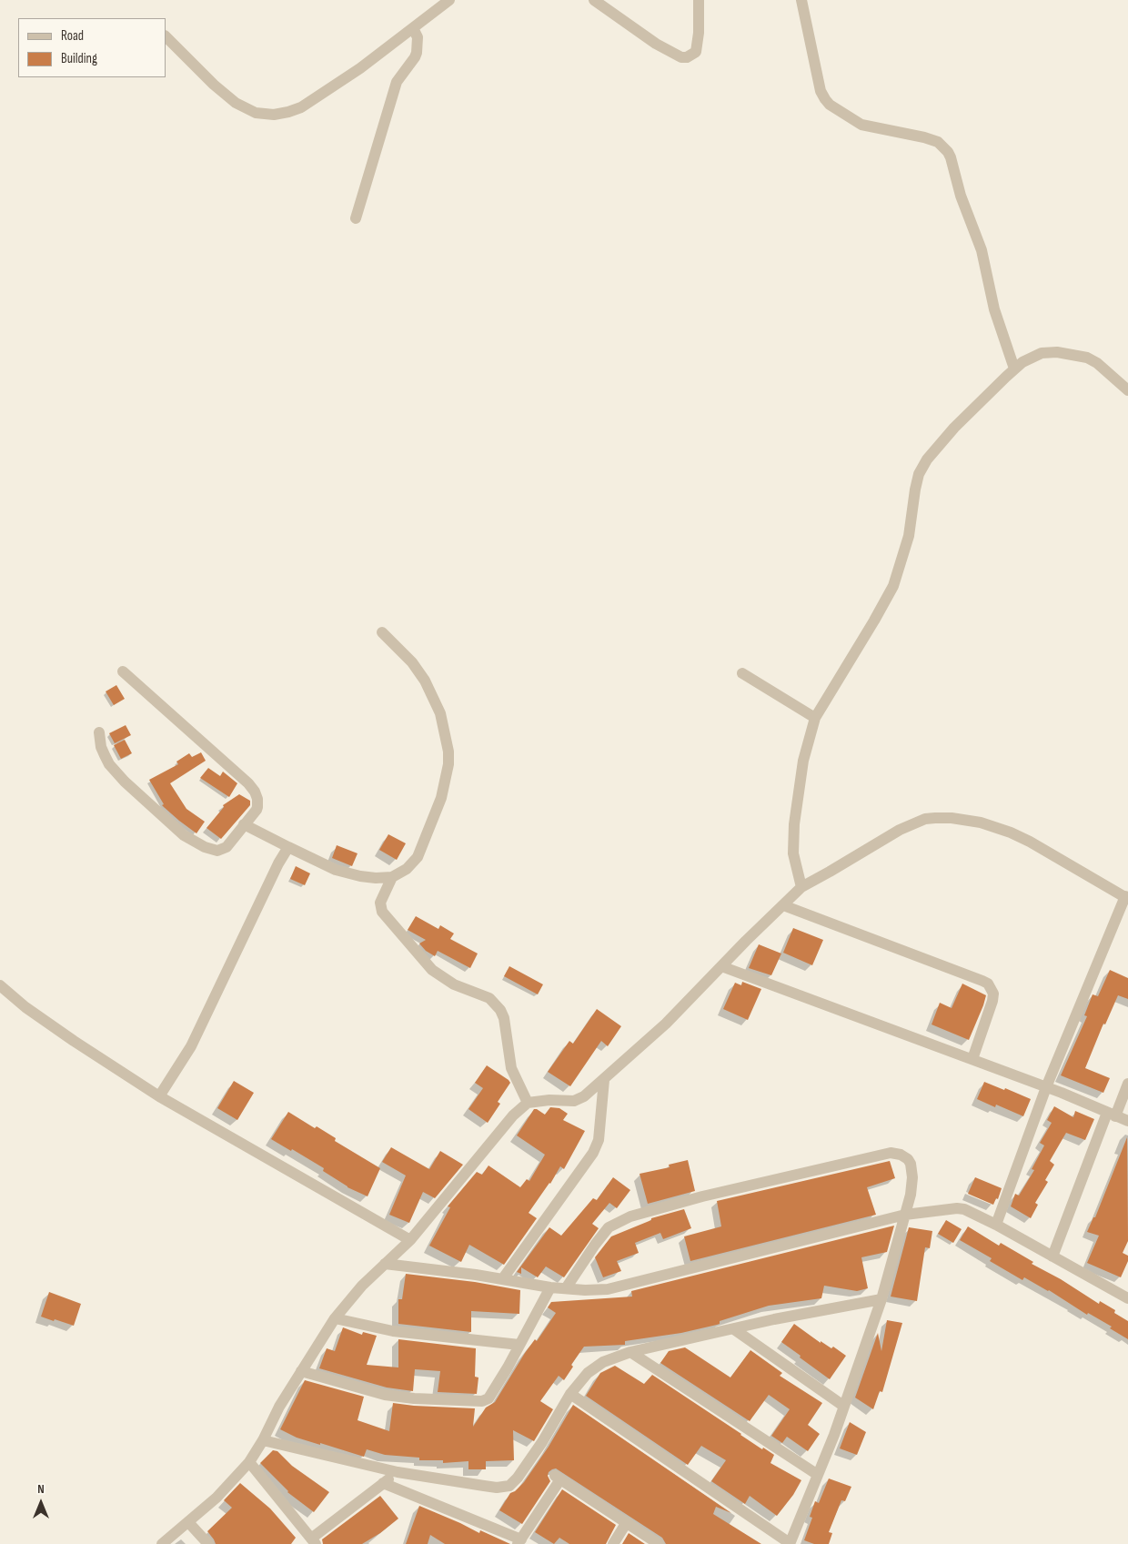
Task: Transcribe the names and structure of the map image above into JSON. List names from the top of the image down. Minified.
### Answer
{"legend":["Road","Building"],"north":"top"}
